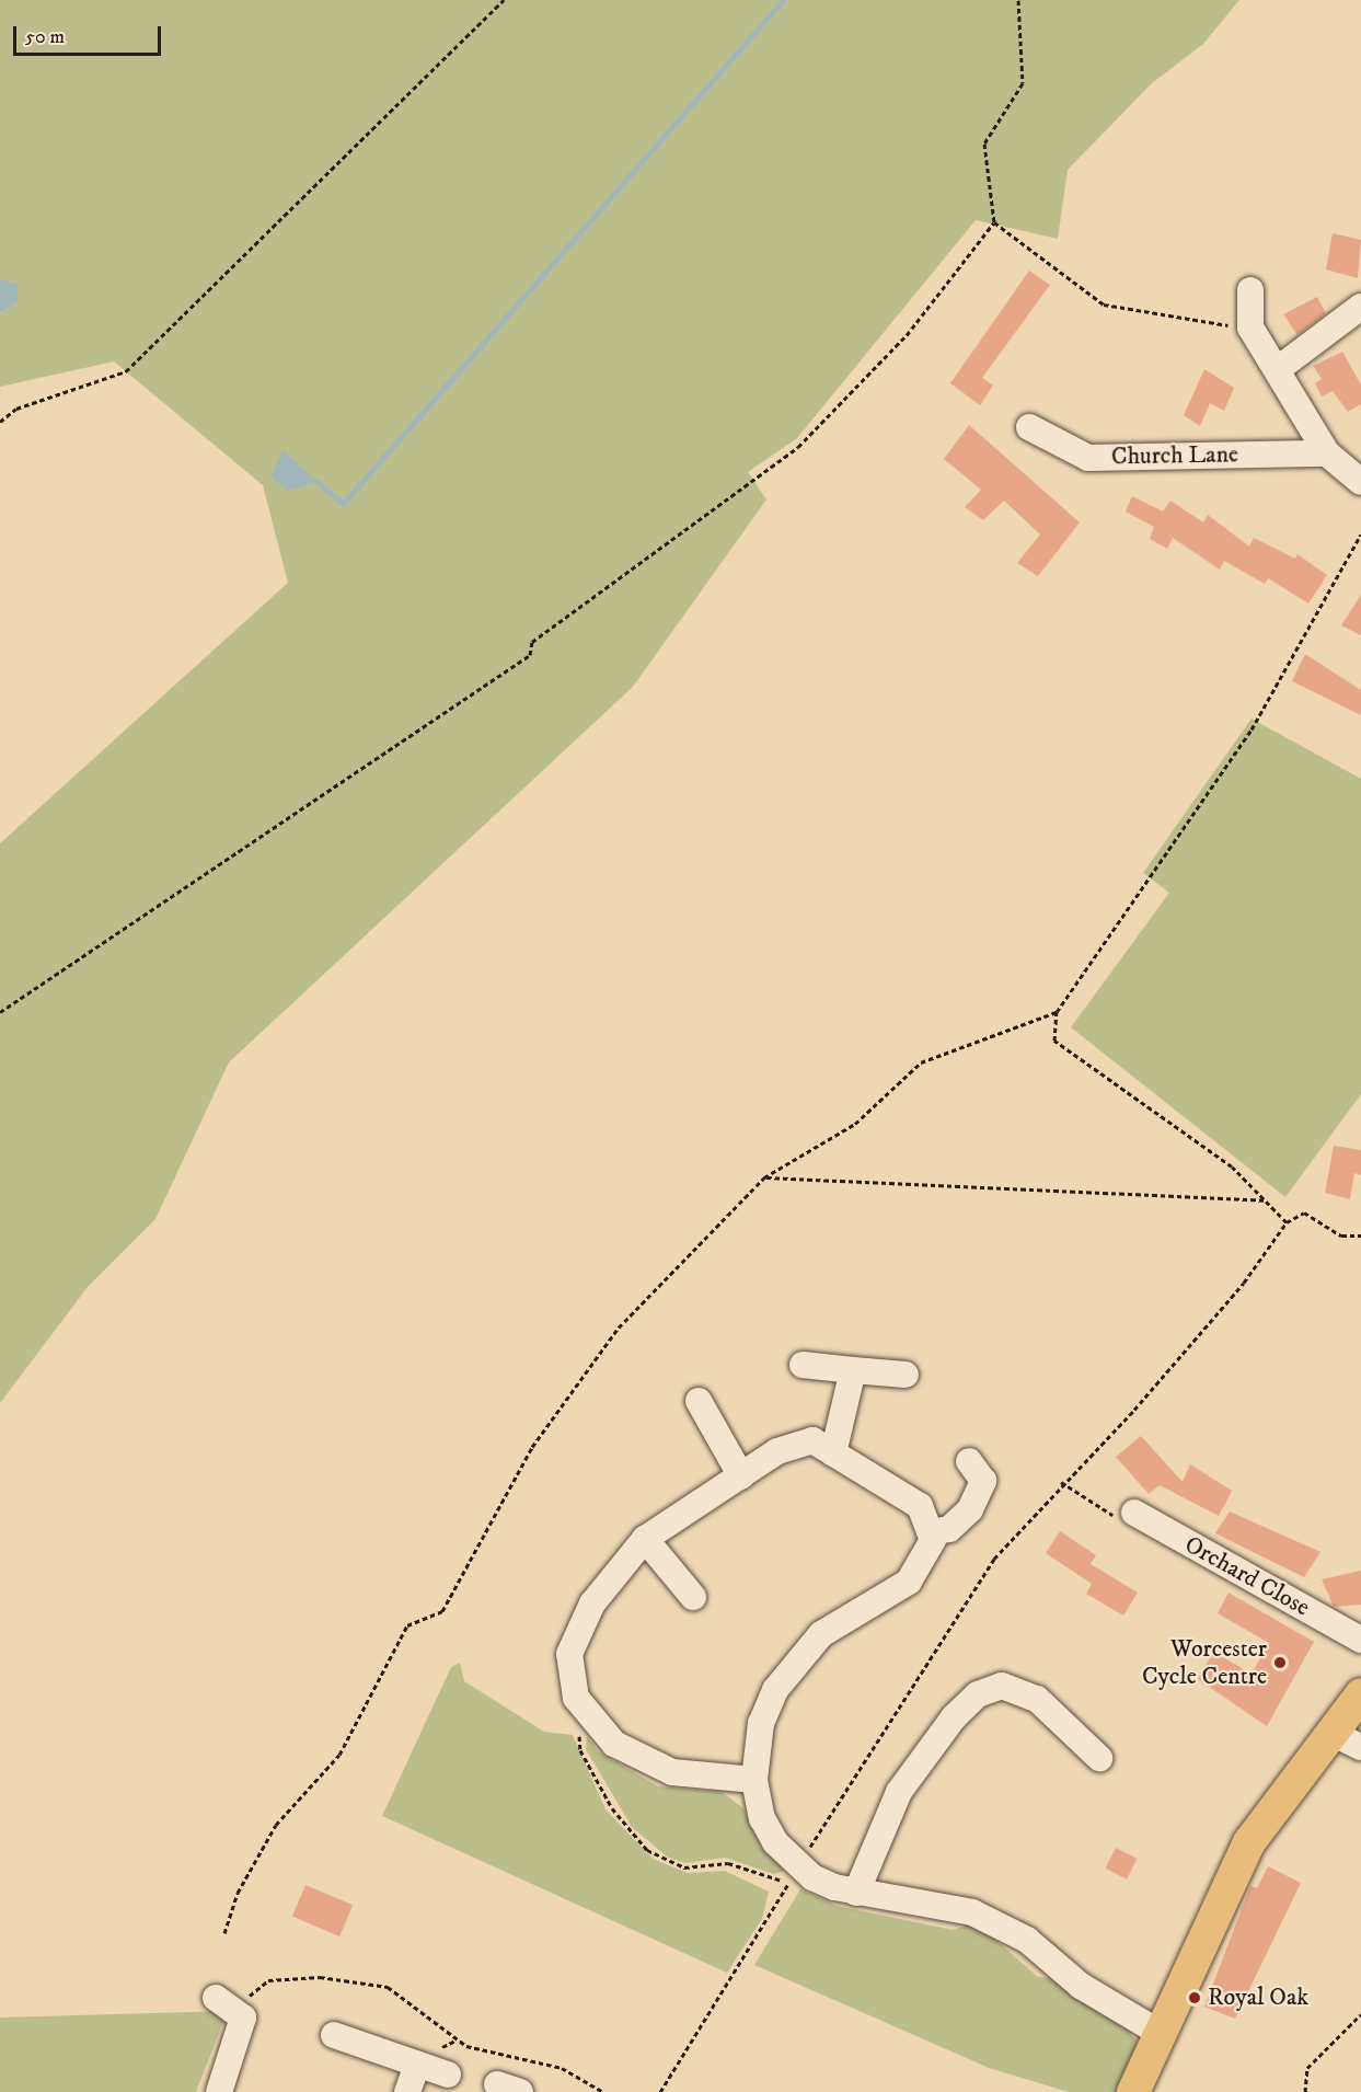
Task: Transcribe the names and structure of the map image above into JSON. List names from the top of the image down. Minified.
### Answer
{"streets":{"street":["Church Lane","Orchard Close"]},"places":["Worcester Cycle Centre","Royal Oak"],"scale_bar":"50 m"}
